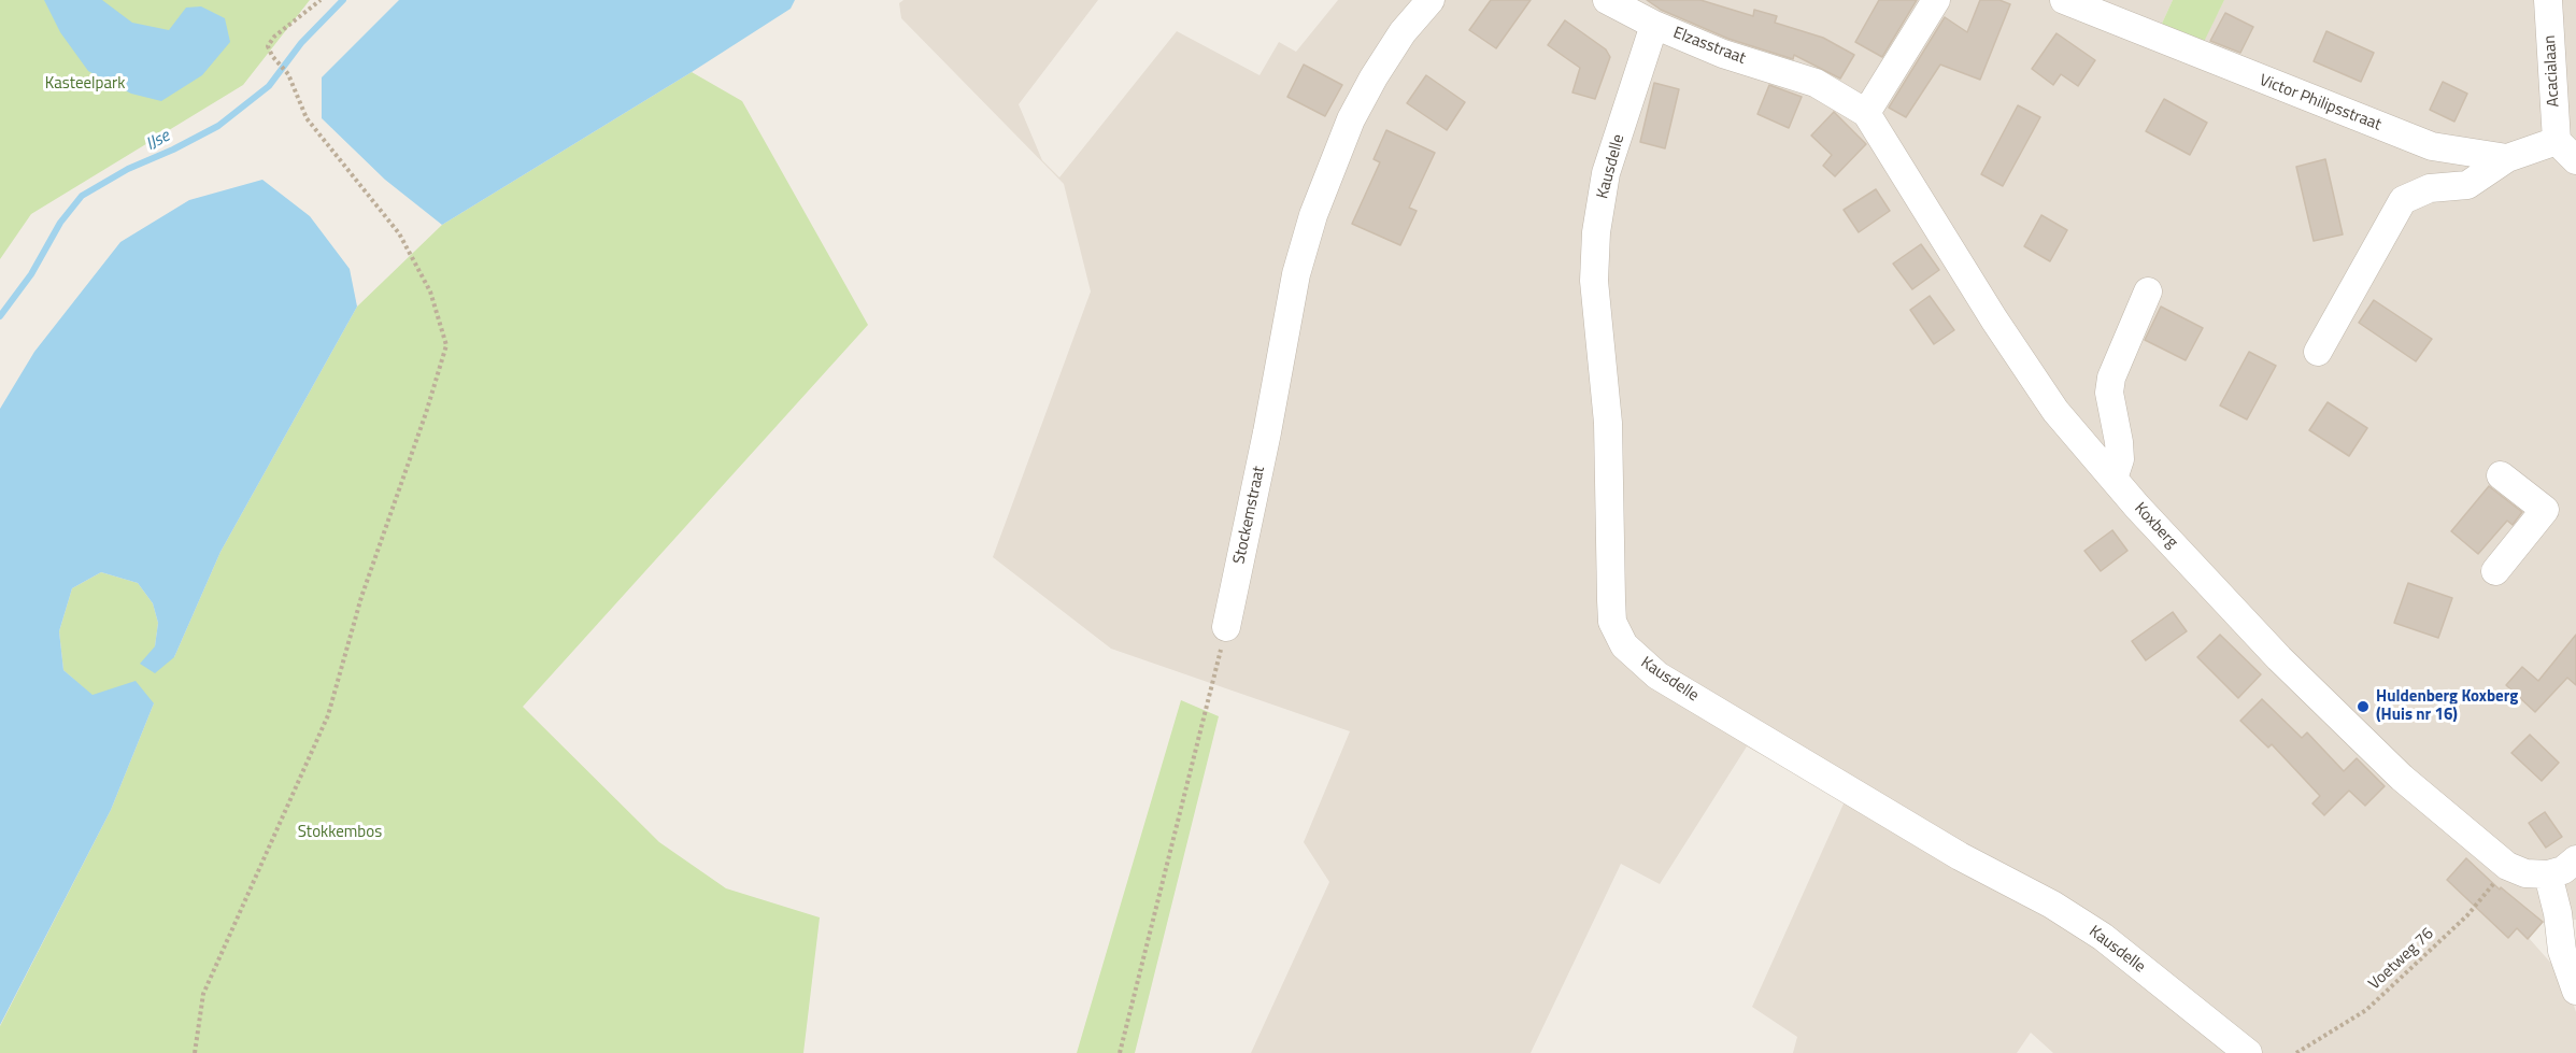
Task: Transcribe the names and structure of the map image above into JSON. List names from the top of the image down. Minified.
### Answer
{"streets":{"street":["Elzasstraat","Acacialaan","Victor Philipsstraat","Kausdelle","Stockemstraat","Koxberg"],"path":["Voetweg 76"]},"crossings":[["Elzasstraat","Kausdelle"],["Elzasstraat","Koxberg"],["Acacialaan","Victor Philipsstraat"],["Koxberg","Voetweg 76"]],"water":["IJse"],"parks":["Kasteelpark","Stokkembos"],"places":["Huldenberg Koxberg (Huis nr 16)"]}
